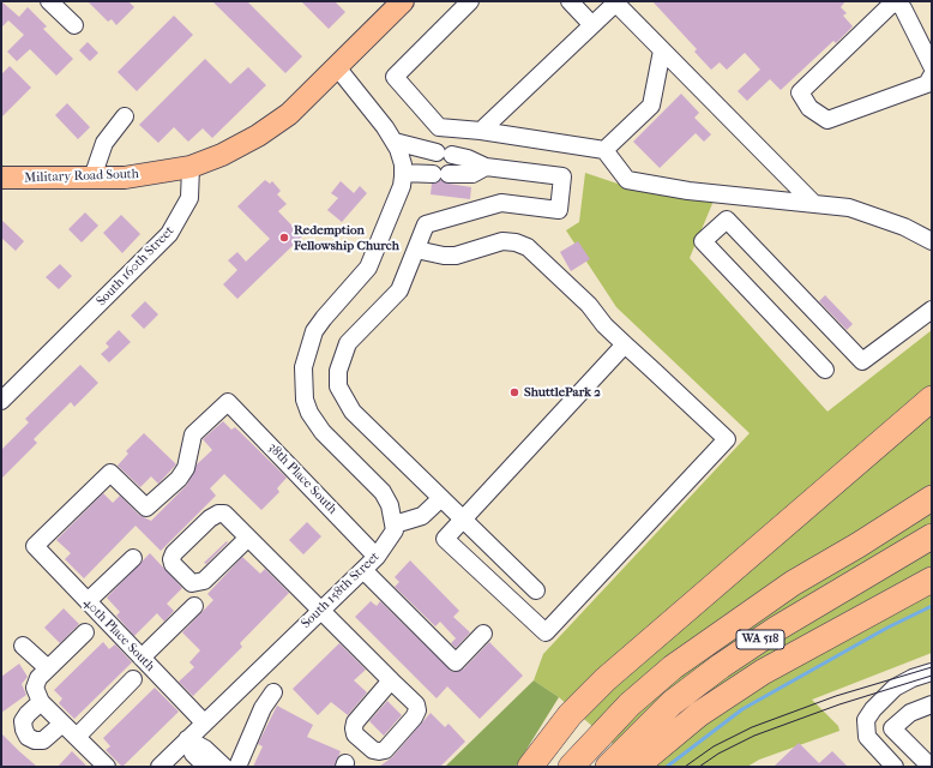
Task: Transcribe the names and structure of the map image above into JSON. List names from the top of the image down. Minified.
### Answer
{"streets":{"highway":["WA 518"],"main road":["Military Road South"],"street":["South 160th Street","38th Place South","South 158th Street","40th Place South"]},"crossings":[["Military Road South","South 160th Street"],["38th Place South","South 158th Street"],["38th Place South","40th Place South"],["South 158th Street","40th Place South"]],"places":["Redemption Fellowship Church","ShuttlePark 2"]}
